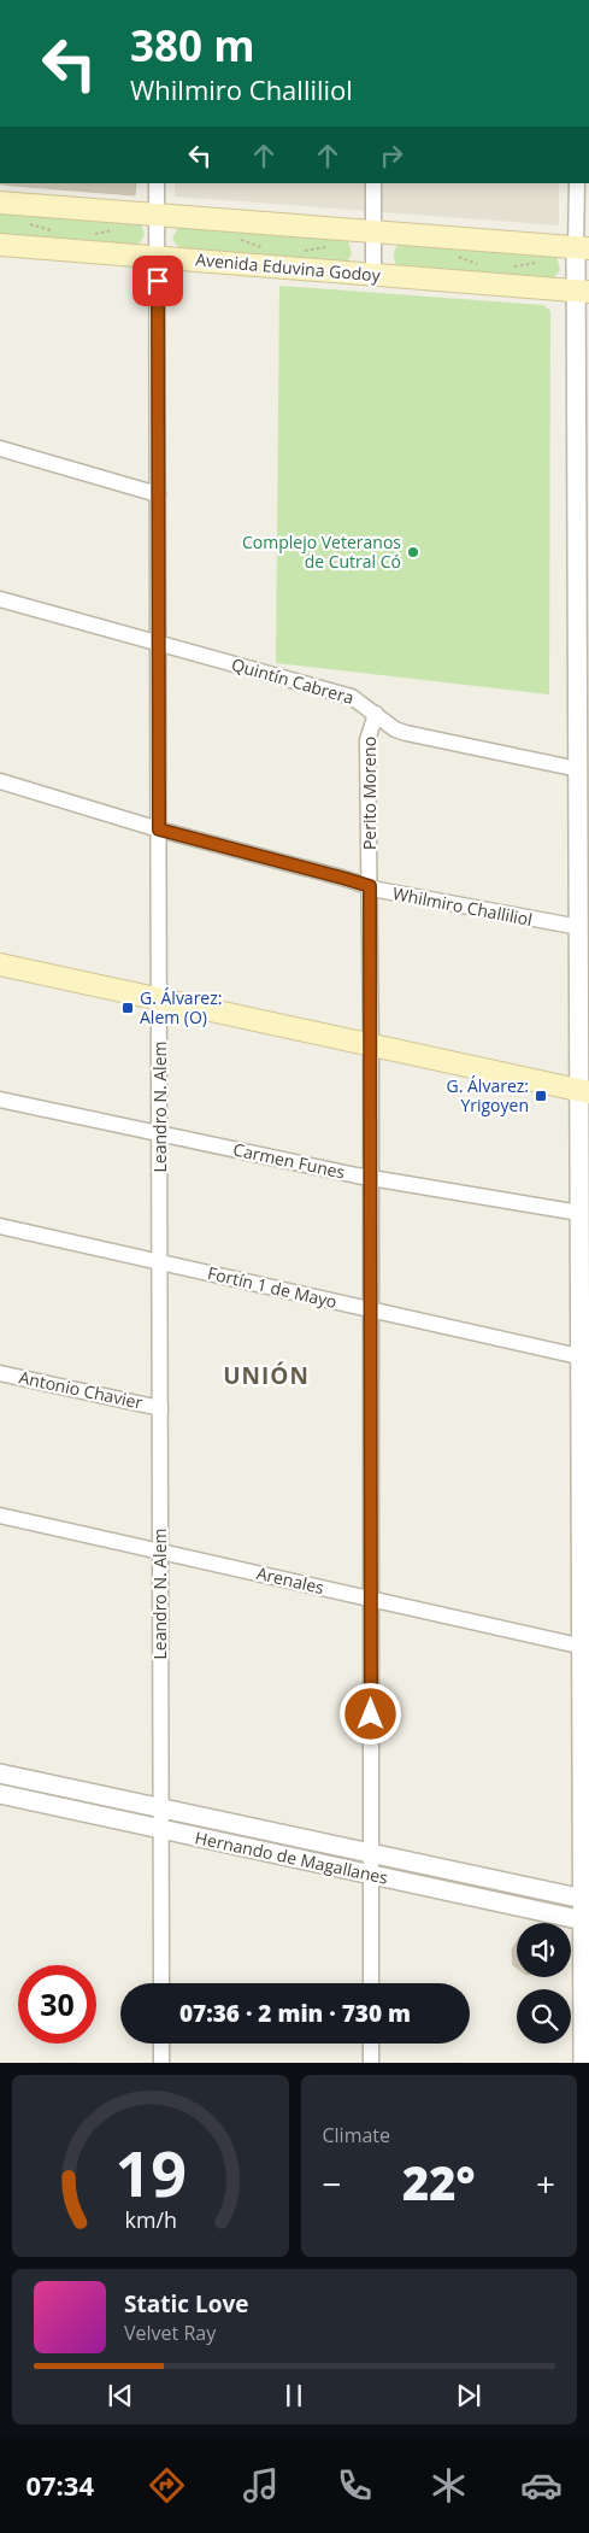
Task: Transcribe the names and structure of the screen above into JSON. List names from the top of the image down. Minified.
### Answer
{"streets":{"main road":["Avenida Eduvina Godoy"],"street":["Quintín Cabrera","Perito Moreno","Whilmiro Challiliol","Leandro N. Alem","Carmen Funes","Fortín 1 de Mayo","Antonio Chavier","Arenales","Hernando de Magallanes"]},"crossings":[["Avenida Eduvina Godoy","Leandro N. Alem"],["Quintín Cabrera","Perito Moreno"],["Quintín Cabrera","Leandro N. Alem"],["Perito Moreno","Whilmiro Challiliol"],["Perito Moreno","Carmen Funes"],["Perito Moreno","Fortín 1 de Mayo"],["Perito Moreno","Arenales"],["Perito Moreno","Hernando de Magallanes"],["Whilmiro Challiliol","Leandro N. Alem"],["Leandro N. Alem","Carmen Funes"],["Leandro N. Alem","Fortín 1 de Mayo"],["Leandro N. Alem","Antonio Chavier"],["Leandro N. Alem","Arenales"],["Leandro N. Alem","Hernando de Magallanes"]],"districts":["UNIÓN"],"places":{"other":["Complejo Veteranos de Cutral Có"],"transit":["G. Álvarez: Alem (O)","G. Álvarez: Yrigoyen"]},"page":{"turn":["380 m","Whilmiro Challiliol"],"limit":"30","trip":"07:36 · 2 min · 730 m","tile":"Climate","heat":["−","22°","+"],"song":["Static Love","Velvet Ray"],"tabs":"07:34","gauge":["19","km/h"]}}
